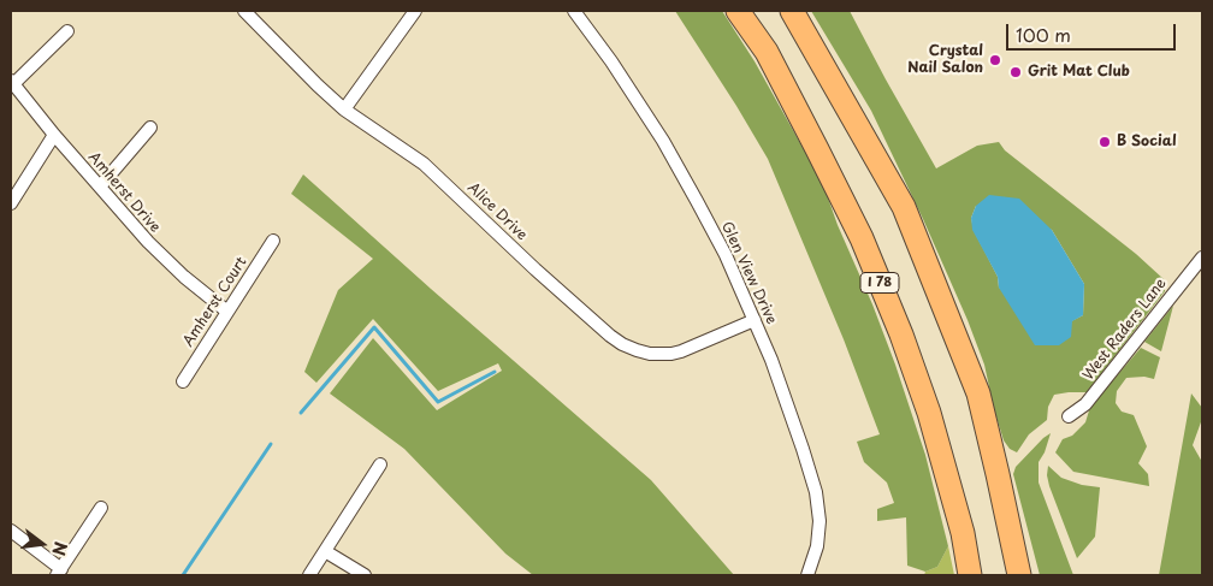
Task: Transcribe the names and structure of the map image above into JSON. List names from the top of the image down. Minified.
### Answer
{"streets":{"highway":["I 78"],"street":["Amherst Drive","Alice Drive","Glen View Drive","Amherst Court","West Raders Lane"]},"crossings":[["Amherst Drive","Amherst Court"],["Alice Drive","Glen View Drive"]],"places":["Crystal Nail Salon","Grit Mat Club","B Social"],"scale_bar":"100 m","north":"right"}
